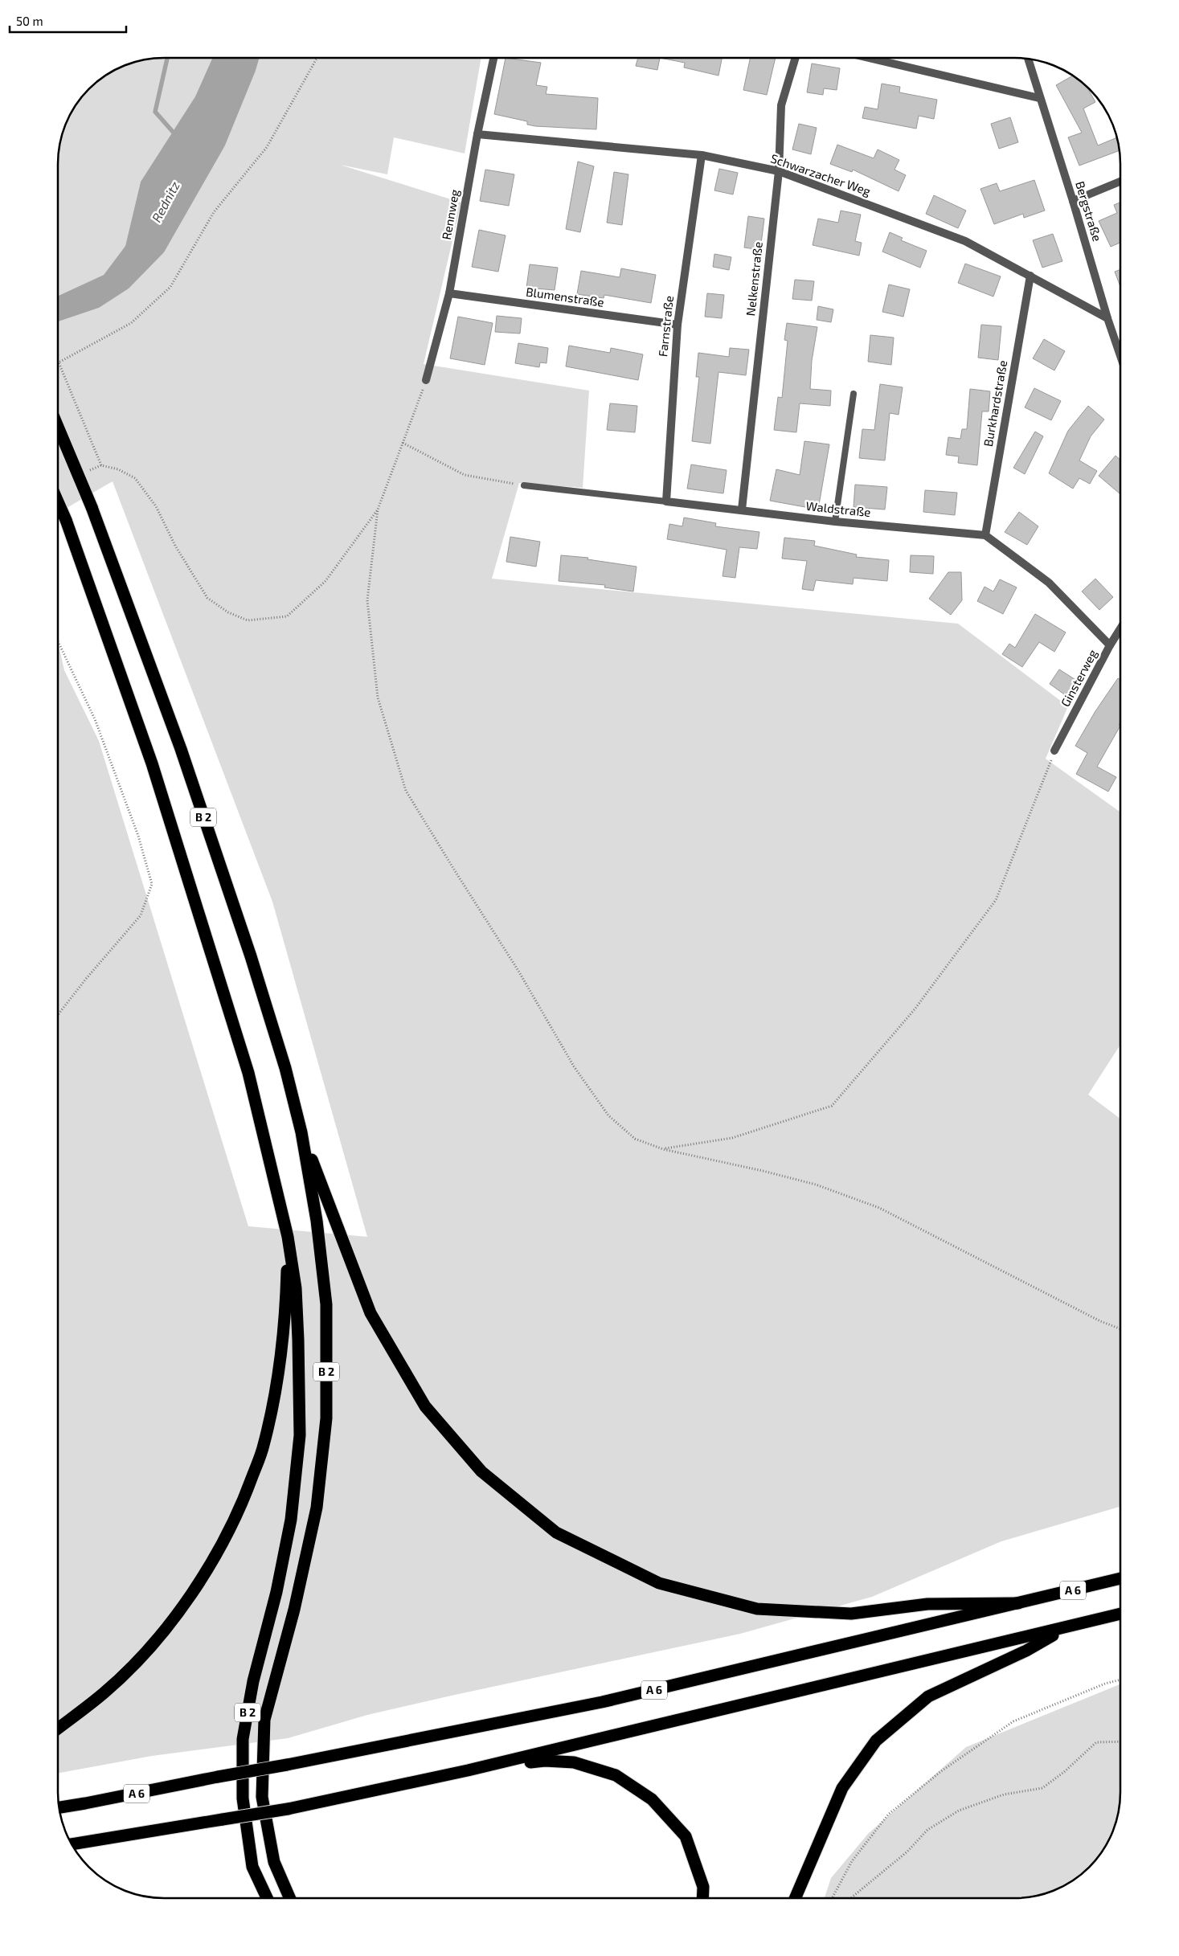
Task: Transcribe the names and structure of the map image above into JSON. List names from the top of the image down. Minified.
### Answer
{"streets":{"highway":["B 2","A 6"],"street":["Schwarzacher Weg","Bergstraße","Rennweg","Nelkenstraße","Blumenstraße","Farnstraße","Burkhardstraße","Waldstraße","Ginsterweg"]},"crossings":[["Schwarzacher Weg","Bergstraße"],["Schwarzacher Weg","Rennweg"],["Schwarzacher Weg","Nelkenstraße"],["Schwarzacher Weg","Farnstraße"],["Schwarzacher Weg","Burkhardstraße"],["Rennweg","Blumenstraße"],["Nelkenstraße","Waldstraße"],["Blumenstraße","Farnstraße"],["Farnstraße","Waldstraße"],["Burkhardstraße","Waldstraße"]],"water":["Rednitz"],"scale_bar":"50 m"}
